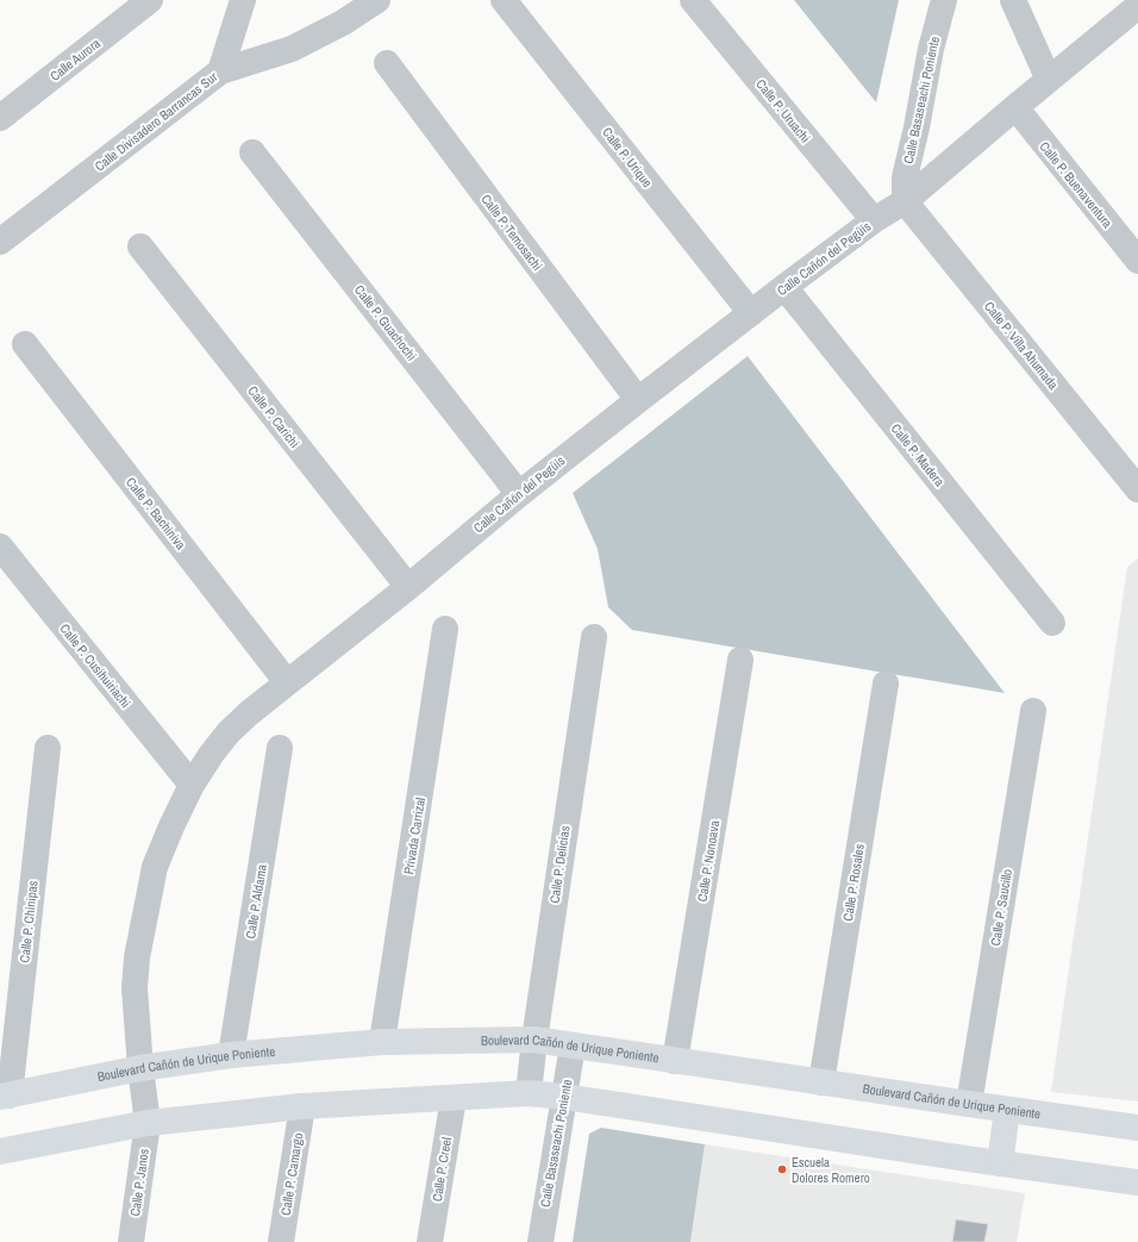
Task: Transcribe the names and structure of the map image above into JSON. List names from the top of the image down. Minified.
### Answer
{"streets":{"main road":["Boulevard Cañón de Urique Poniente"],"street":["Calle Aurora","Calle Basaseachi Poniente","Calle P. Uruachi","Calle Divisadero Barrancas Sur","Calle P. Urique","Calle P. Buenaventura","Calle P. Temosachi","Calle Cañón del Pegüis","Calle P. Guachochi","Calle P. Villa Ahumada","Calle P. Carichi","Calle P. Madera","Calle P. Bachiniva","Calle P. Cusihuiriachi","Privada Carrizal","Calle P. Nonoava","Calle P. Delicias","Calle P. Rosales","Calle P. Aldama","Calle P. Saucillo","Calle P. Chinipas","Calle P. Creel","Calle P. Camargo","Calle P. Janos"]},"crossings":[["Calle Basaseachi Poniente","Calle Cañón del Pegüis"],["Calle Basaseachi Poniente","Calle P. Villa Ahumada"],["Calle Basaseachi Poniente","Boulevard Cañón de Urique Poniente"],["Calle P. Uruachi","Calle Cañón del Pegüis"],["Calle P. Urique","Calle Cañón del Pegüis"],["Calle P. Buenaventura","Calle Cañón del Pegüis"],["Calle P. Temosachi","Calle Cañón del Pegüis"],["Calle Cañón del Pegüis","Calle P. Guachochi"],["Calle Cañón del Pegüis","Calle P. Villa Ahumada"],["Calle Cañón del Pegüis","Calle P. Carichi"],["Calle Cañón del Pegüis","Calle P. Madera"],["Calle Cañón del Pegüis","Calle P. Bachiniva"],["Calle Cañón del Pegüis","Calle P. Cusihuiriachi"],["Calle Cañón del Pegüis","Boulevard Cañón de Urique Poniente"],["Calle Cañón del Pegüis","Calle P. Janos"],["Privada Carrizal","Boulevard Cañón de Urique Poniente"],["Calle P. Nonoava","Boulevard Cañón de Urique Poniente"],["Calle P. Delicias","Boulevard Cañón de Urique Poniente"],["Calle P. Rosales","Boulevard Cañón de Urique Poniente"],["Calle P. Aldama","Boulevard Cañón de Urique Poniente"],["Calle P. Saucillo","Boulevard Cañón de Urique Poniente"],["Calle P. Chinipas","Boulevard Cañón de Urique Poniente"]],"places":["Escuela Dolores Romero"]}
